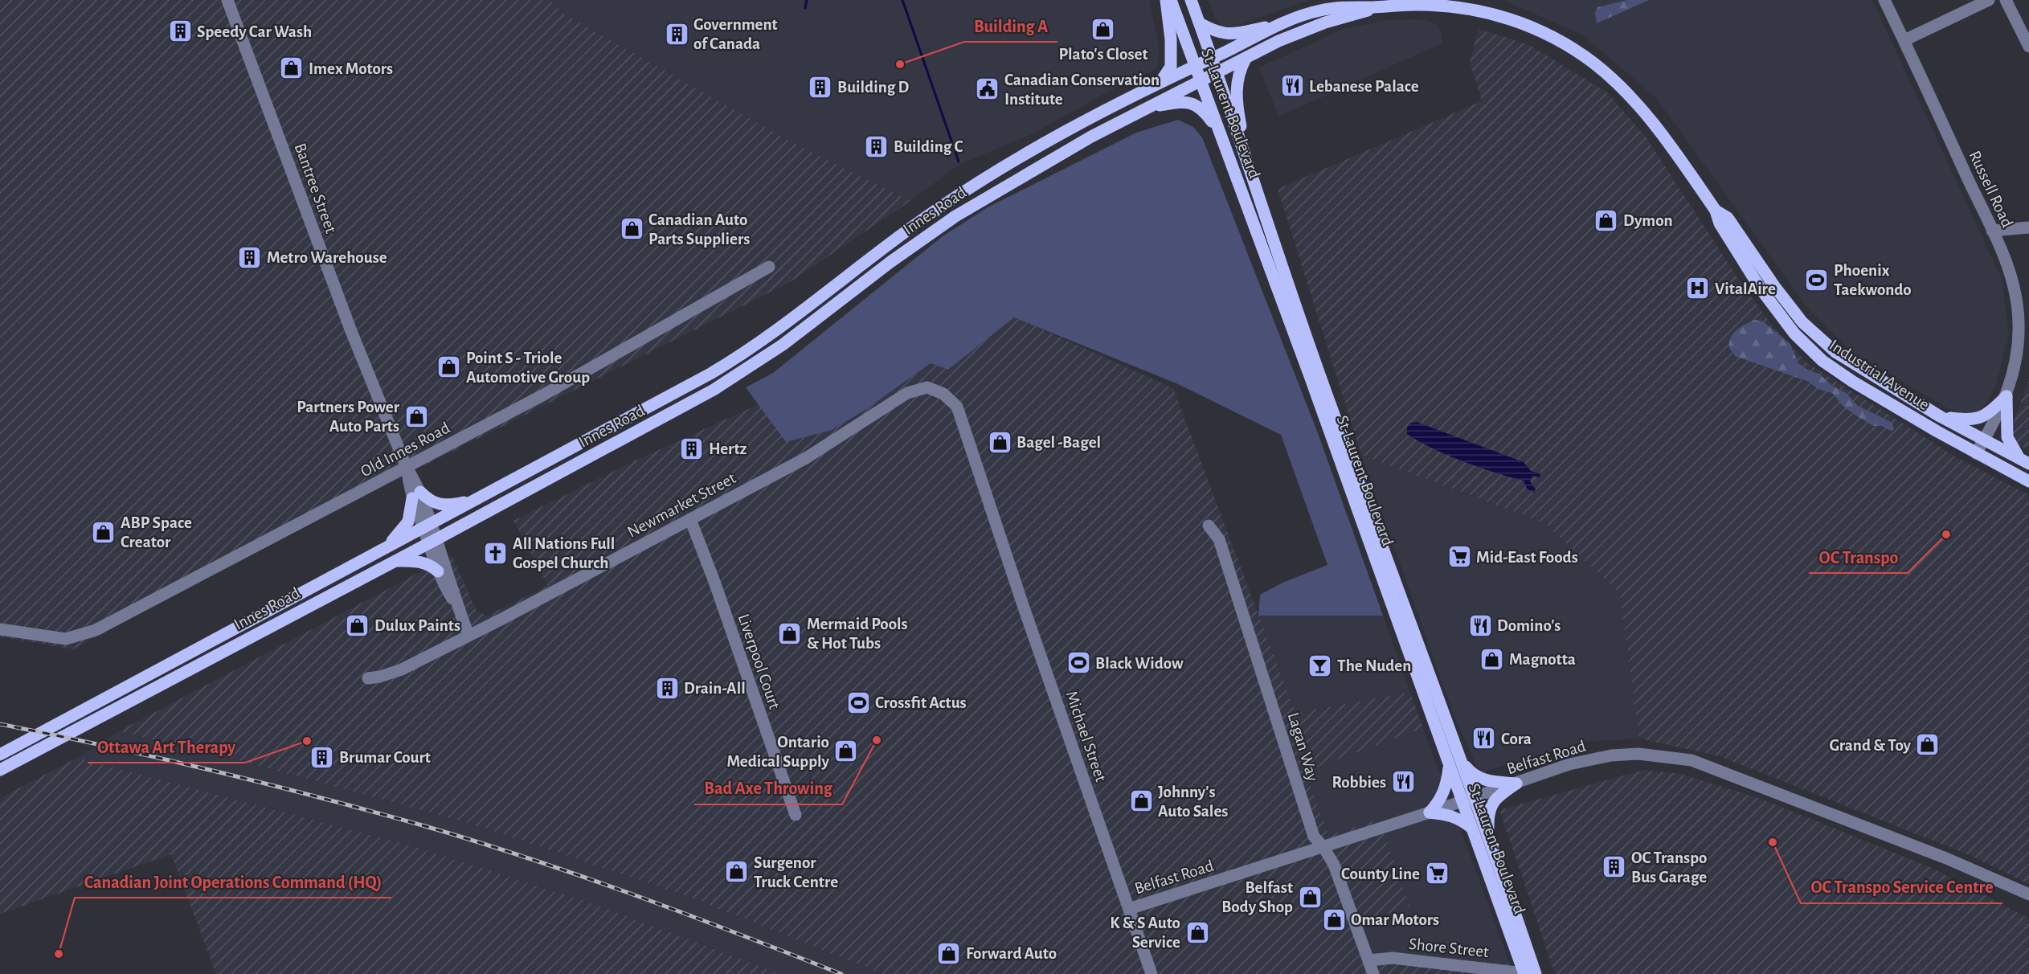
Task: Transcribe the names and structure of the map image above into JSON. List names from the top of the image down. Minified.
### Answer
{"streets":{"main road":["St-Laurent Boulevard","Innes Road","Industrial Avenue"],"street":["Bantree Street","Russell Road","Old Innes Road","Newmarket Street","Liverpool Court","Michael Street","Lagan Way","Belfast Road","Shore Street"]},"crossings":[["St-Laurent Boulevard","Innes Road"],["St-Laurent Boulevard","Industrial Avenue"],["St-Laurent Boulevard","Belfast Road"],["St-Laurent Boulevard","Shore Street"],["Bantree Street","Innes Road"],["Bantree Street","Old Innes Road"],["Bantree Street","Newmarket Street"],["Russell Road","Industrial Avenue"],["Innes Road","Industrial Avenue"],["Newmarket Street","Liverpool Court"],["Newmarket Street","Michael Street"],["Michael Street","Belfast Road"],["Lagan Way","Belfast Road"],["Lagan Way","Shore Street"]],"places":{"shop":["Plato's Closet","Imex Motors","Dymon","Canadian Auto Parts Suppliers","Point S - Triole Automotive Group","Partners Power Auto Parts","Bagel -Bagel","ABP Space Creator","Dulux Paints","Mermaid Pools & Hot Tubs","Magnotta","Grand & Toy","Ontario Medical Supply","Johnny's Auto Sales","Surgenor Truck Centre","Belfast Body Shop","Omar Motors","K & S Auto Service","Forward Auto"],"building":["Speedy Car Wash","Government of Canada","Building D","Building C","Metro Warehouse","Hertz","Drain-All","Brumar Court","OC Transpo Bus Garage"],"other":["Building A","OC Transpo","Bad Axe Throwing","Ottawa Art Therapy","OC Transpo Service Centre","Canadian Joint Operations Command (HQ)"],"restaurant":["Lebanese Palace","Domino's","Cora","Robbies"],"public building":["Canadian Conservation Institute"],"sports":["Phoenix Taekwondo","Black Widow","Crossfit Actus"],"hospital":["VitalAire"],"church":["All Nations Full Gospel Church"],"supermarket":["Mid-East Foods","County Line"],"bar":["The Nuden"]}}
